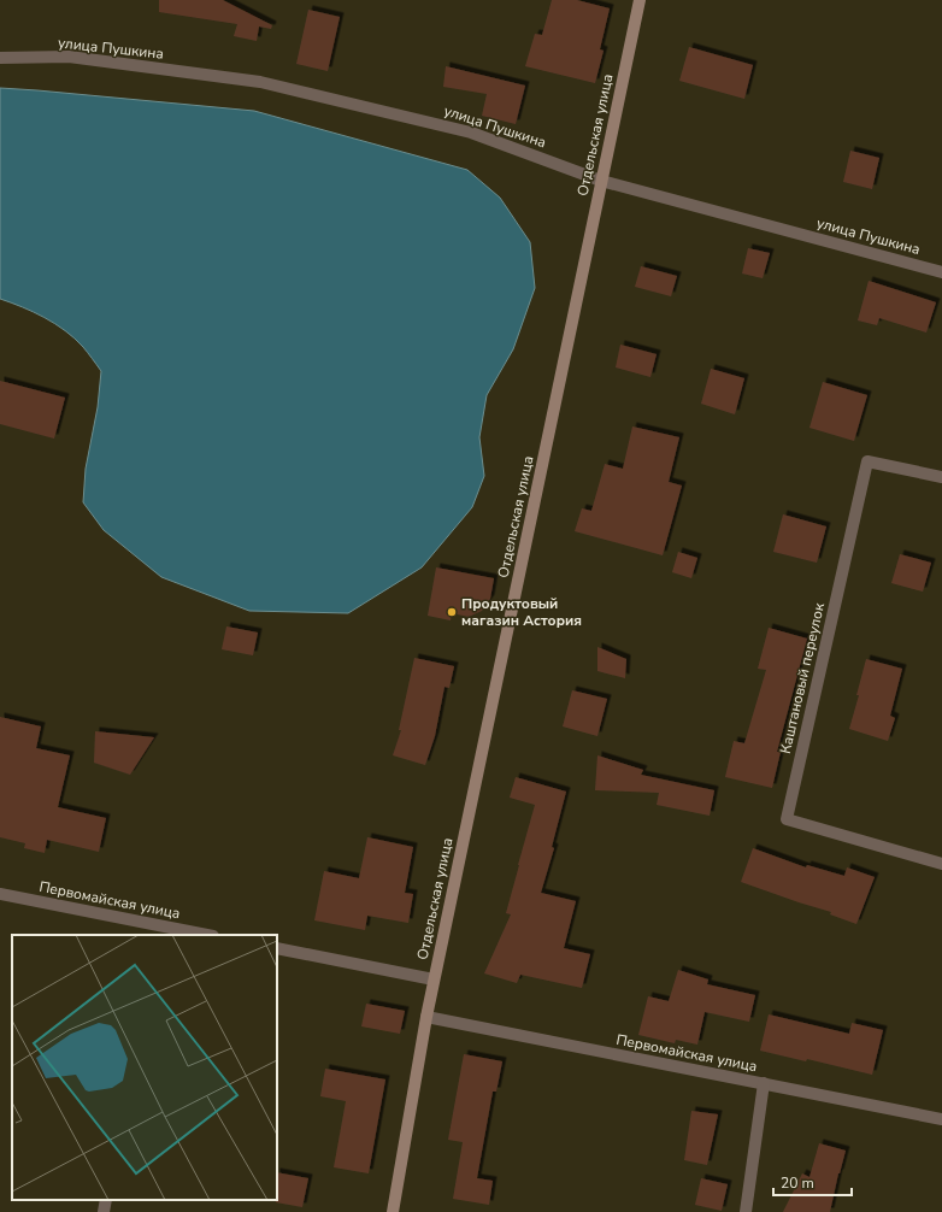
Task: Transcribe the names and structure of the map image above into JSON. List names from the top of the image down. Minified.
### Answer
{"streets":{"street":["улица Пушкина","Отдельская улица","Каштановый переулок","Первомайская улица"]},"crossings":[["улица Пушкина","Отдельская улица"],["Отдельская улица","Первомайская улица"]],"places":["Продуктовый магазин Астория"],"scale_bar":"20 m"}
